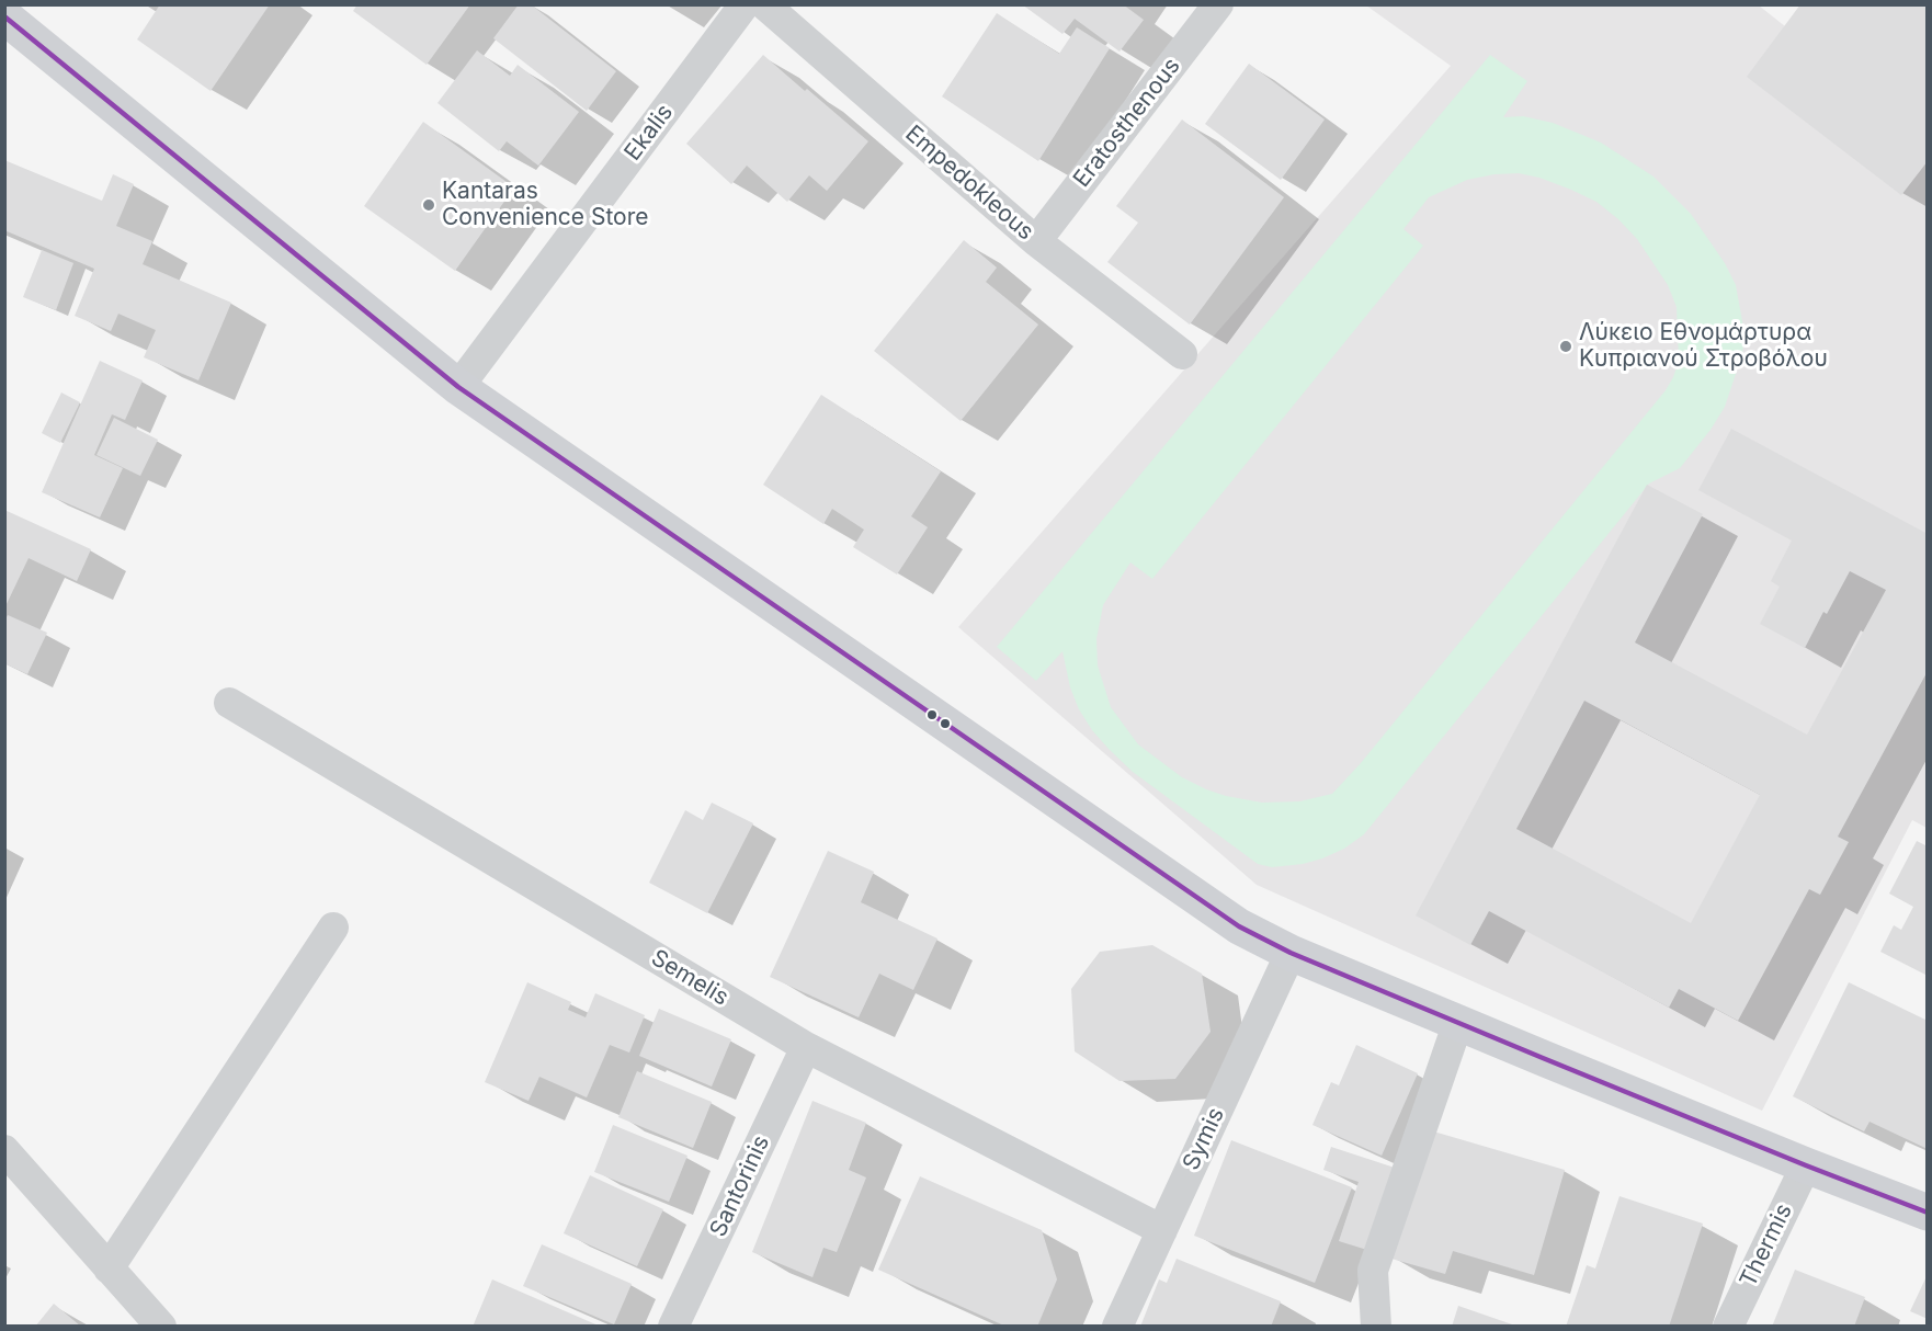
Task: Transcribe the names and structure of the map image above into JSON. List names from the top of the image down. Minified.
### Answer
{"streets":{"street":["Eratosthenous","Ekalis","Empedokleous","Semelis","Symis","Santorinis","Thermis"]},"crossings":[["Eratosthenous","Empedokleous"],["Semelis","Symis"],["Semelis","Santorinis"]],"places":["Kantaras Convenience Store","Λύκειο Εθνομάρτυρα Κυπριανού Στροβόλου"]}
